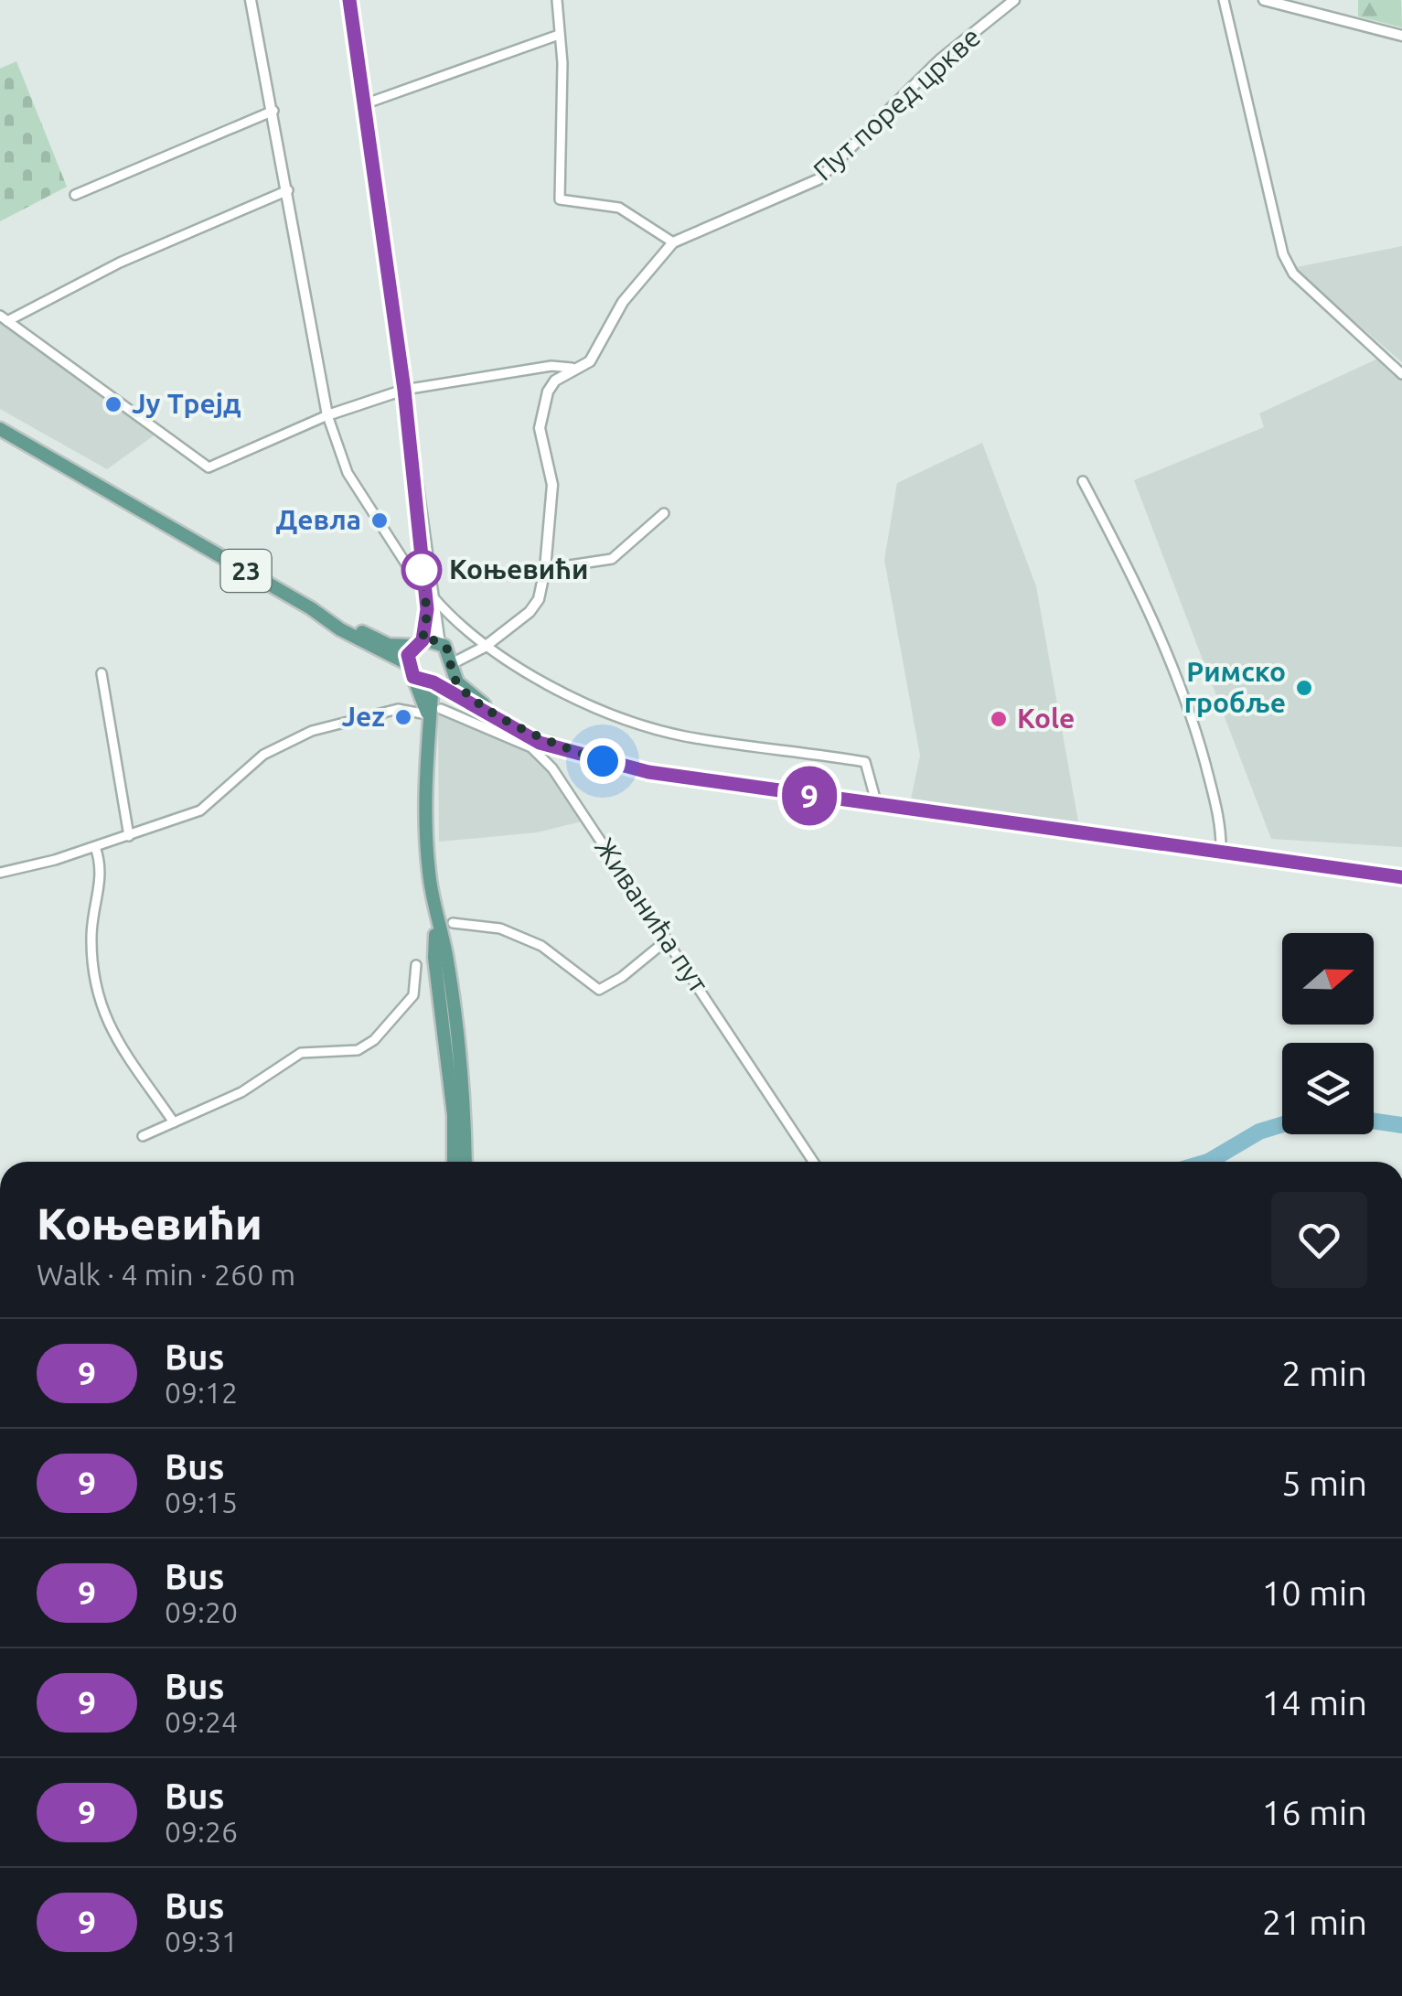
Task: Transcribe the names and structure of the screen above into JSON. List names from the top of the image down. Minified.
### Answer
{"streets":{"main road":["23"],"street":["Пут поред цркве","Живанића пут"]},"crossings":[["Пут поред цркве","23"]],"places":["Ју Трејд","Девла","Коњевићи","Римско гробље","Jez","Kole"],"lines":["bus line 9"],"north":"right","page":{"on_map":"9","heading":["Коњевићи","Walk · 4 min · 260 m"],"list":[{"mark":"9","name":"Bus","note":"09:12","value":"2 min"},{"mark":"9","name":"Bus","note":"09:15","value":"5 min"},{"mark":"9","name":"Bus","note":"09:20","value":"10 min"},{"mark":"9","name":"Bus","note":"09:24","value":"14 min"},{"mark":"9","name":"Bus","note":"09:26","value":"16 min"},{"mark":"9","name":"Bus","note":"09:31","value":"21 min"}]}}
